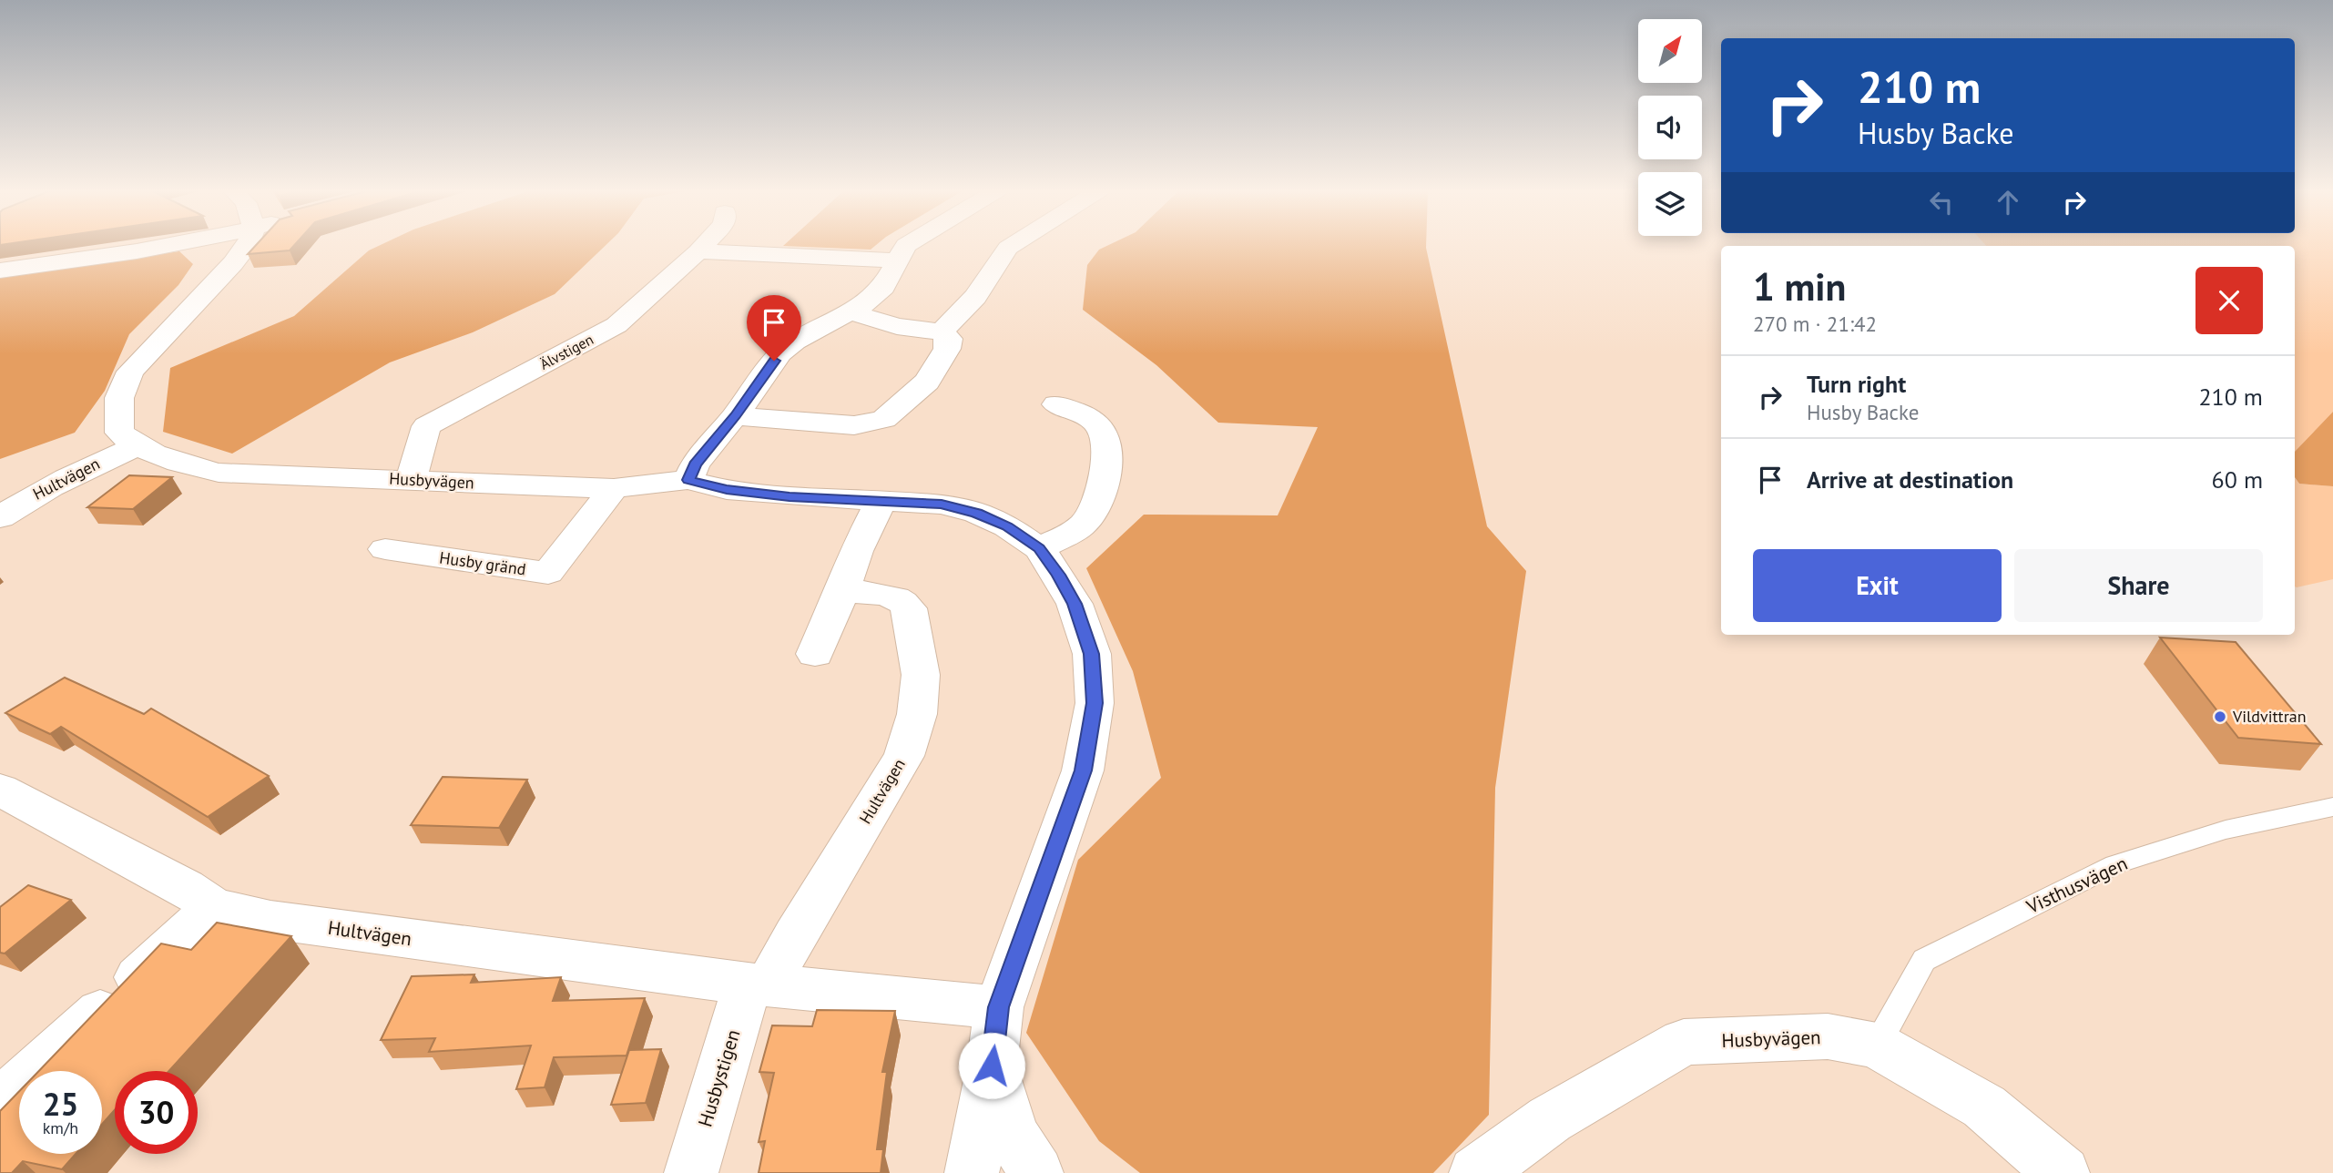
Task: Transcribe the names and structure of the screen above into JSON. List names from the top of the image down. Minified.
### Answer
{"streets":{"street":["Älvstigen","Hultvägen","Husbyvägen","Husby gränd","Husbystigen"],"lane":["Visthusvägen"]},"crossings":[["Älvstigen","Husbyvägen"],["Hultvägen","Husbyvägen"],["Hultvägen","Husbystigen"],["Husbyvägen","Husby gränd"],["Husbyvägen","Visthusvägen"]],"places":["Vildvittran"],"north":"top right","page":{"turn":["210 m","Husby Backe"],"heading":["1 min","270 m · 21:42"],"list":[{"name":"Turn right","note":"Husby Backe","value":"210 m"},{"name":"Arrive at destination","value":"60 m"}],"buttons":["Exit","Share"],"speed":"25 km/h","limit":"30"}}
